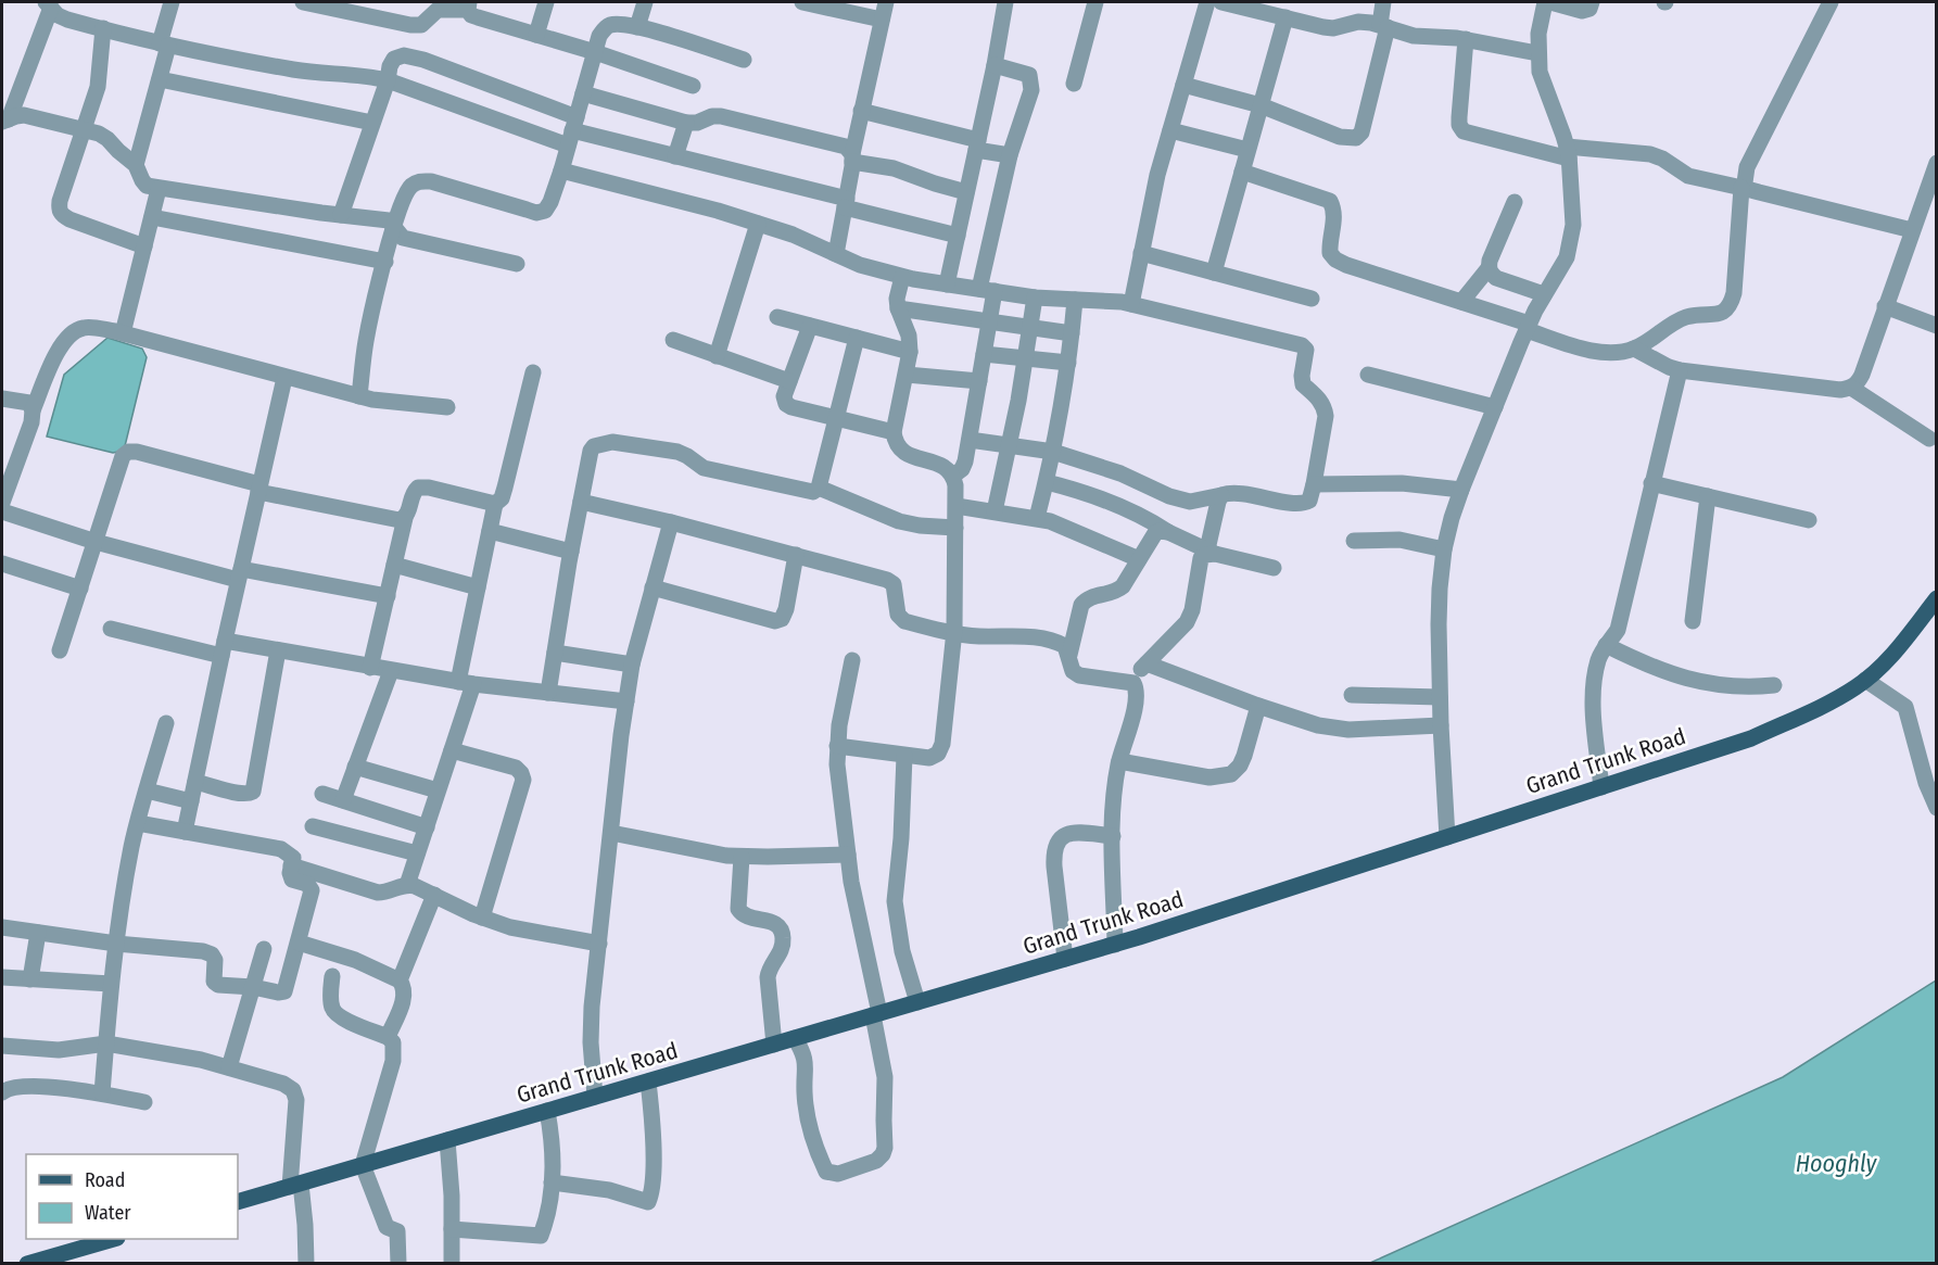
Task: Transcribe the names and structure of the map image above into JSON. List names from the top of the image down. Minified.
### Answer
{"streets":{"main road":["Grand Trunk Road"]},"water":["Hooghly"],"legend":["Road","Water"]}
